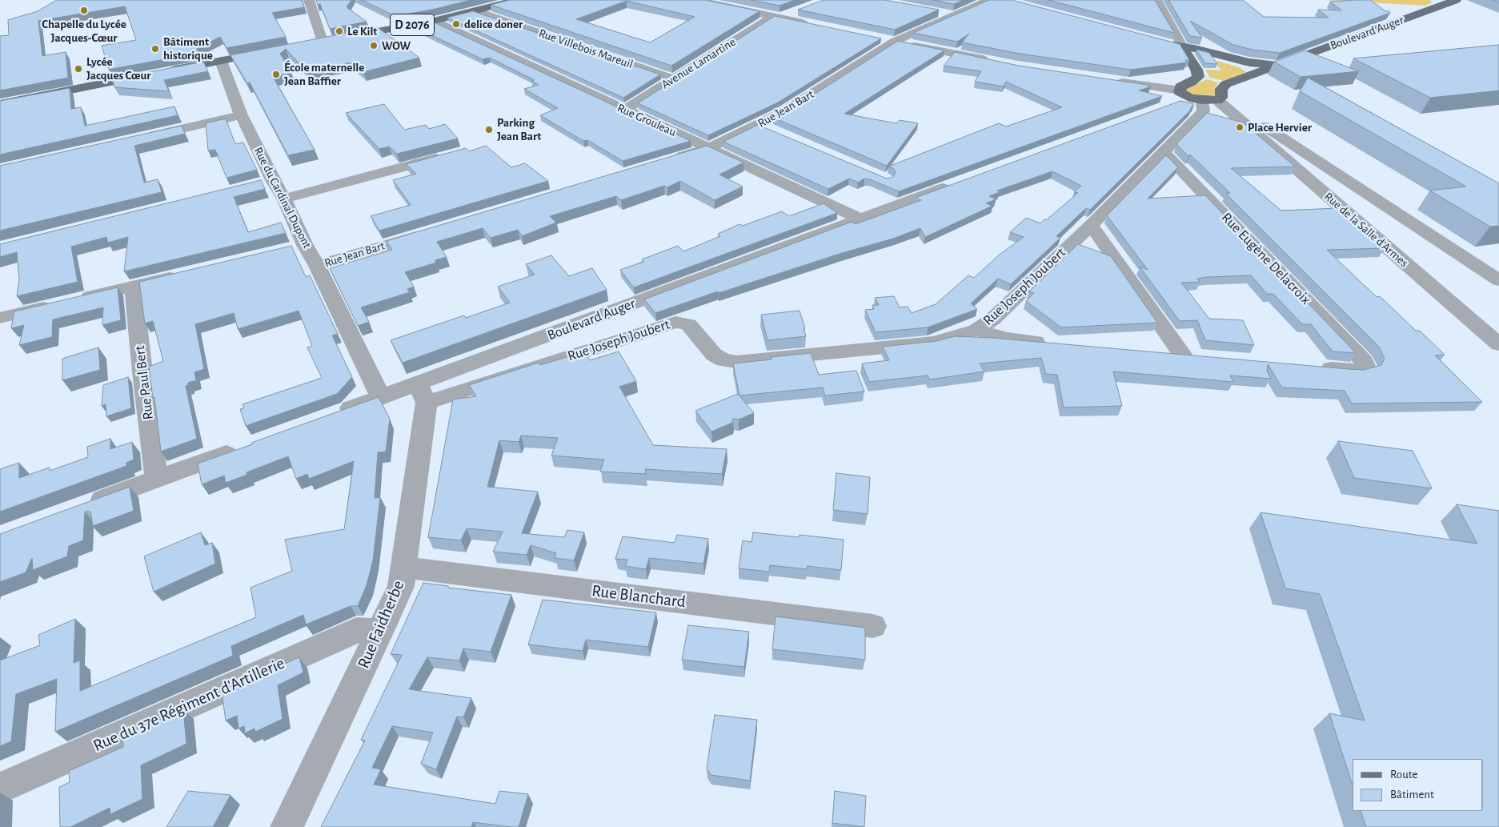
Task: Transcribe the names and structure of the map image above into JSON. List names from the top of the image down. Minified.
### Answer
{"streets":{"main road":["D 2076","Boulevard Auger"],"street":["Rue Villebois Mareuil","Avenue Lamartine","Rue Jean Bart","Rue Grouleau","Rue du Cardinal Dupont","Rue de la Salle d'Armes","Rue Eugène Delacroix","Rue Joseph Joubert","Rue Paul Bert","Rue Blanchard","Rue Faidherbe","Rue du 37e Régiment d'Artillerie"]},"crossings":[["D 2076","Rue Villebois Mareuil"],["D 2076","Rue Grouleau"],["Boulevard Auger","Rue Grouleau"],["Boulevard Auger","Rue du Cardinal Dupont"],["Boulevard Auger","Rue de la Salle d'Armes"],["Boulevard Auger","Rue Joseph Joubert"],["Boulevard Auger","Rue Faidherbe"],["Rue Villebois Mareuil","Avenue Lamartine"],["Avenue Lamartine","Rue Grouleau"],["Rue Jean Bart","Rue Grouleau"],["Rue Jean Bart","Rue du Cardinal Dupont"],["Rue de la Salle d'Armes","Rue Joseph Joubert"],["Rue Eugène Delacroix","Rue Joseph Joubert"],["Rue Joseph Joubert","Rue Faidherbe"],["Rue Blanchard","Rue Faidherbe"],["Rue Faidherbe","Rue du 37e Régiment d'Artillerie"]],"places":["Chapelle du Lycée Jacques-Cœur","delice doner","Le Kilt","WOW","Bâtiment historique","Lycée Jacques Cœur","École maternelle Jean Baffier","Place Hervier","Parking Jean Bart"],"legend":["Route","Bâtiment"]}
